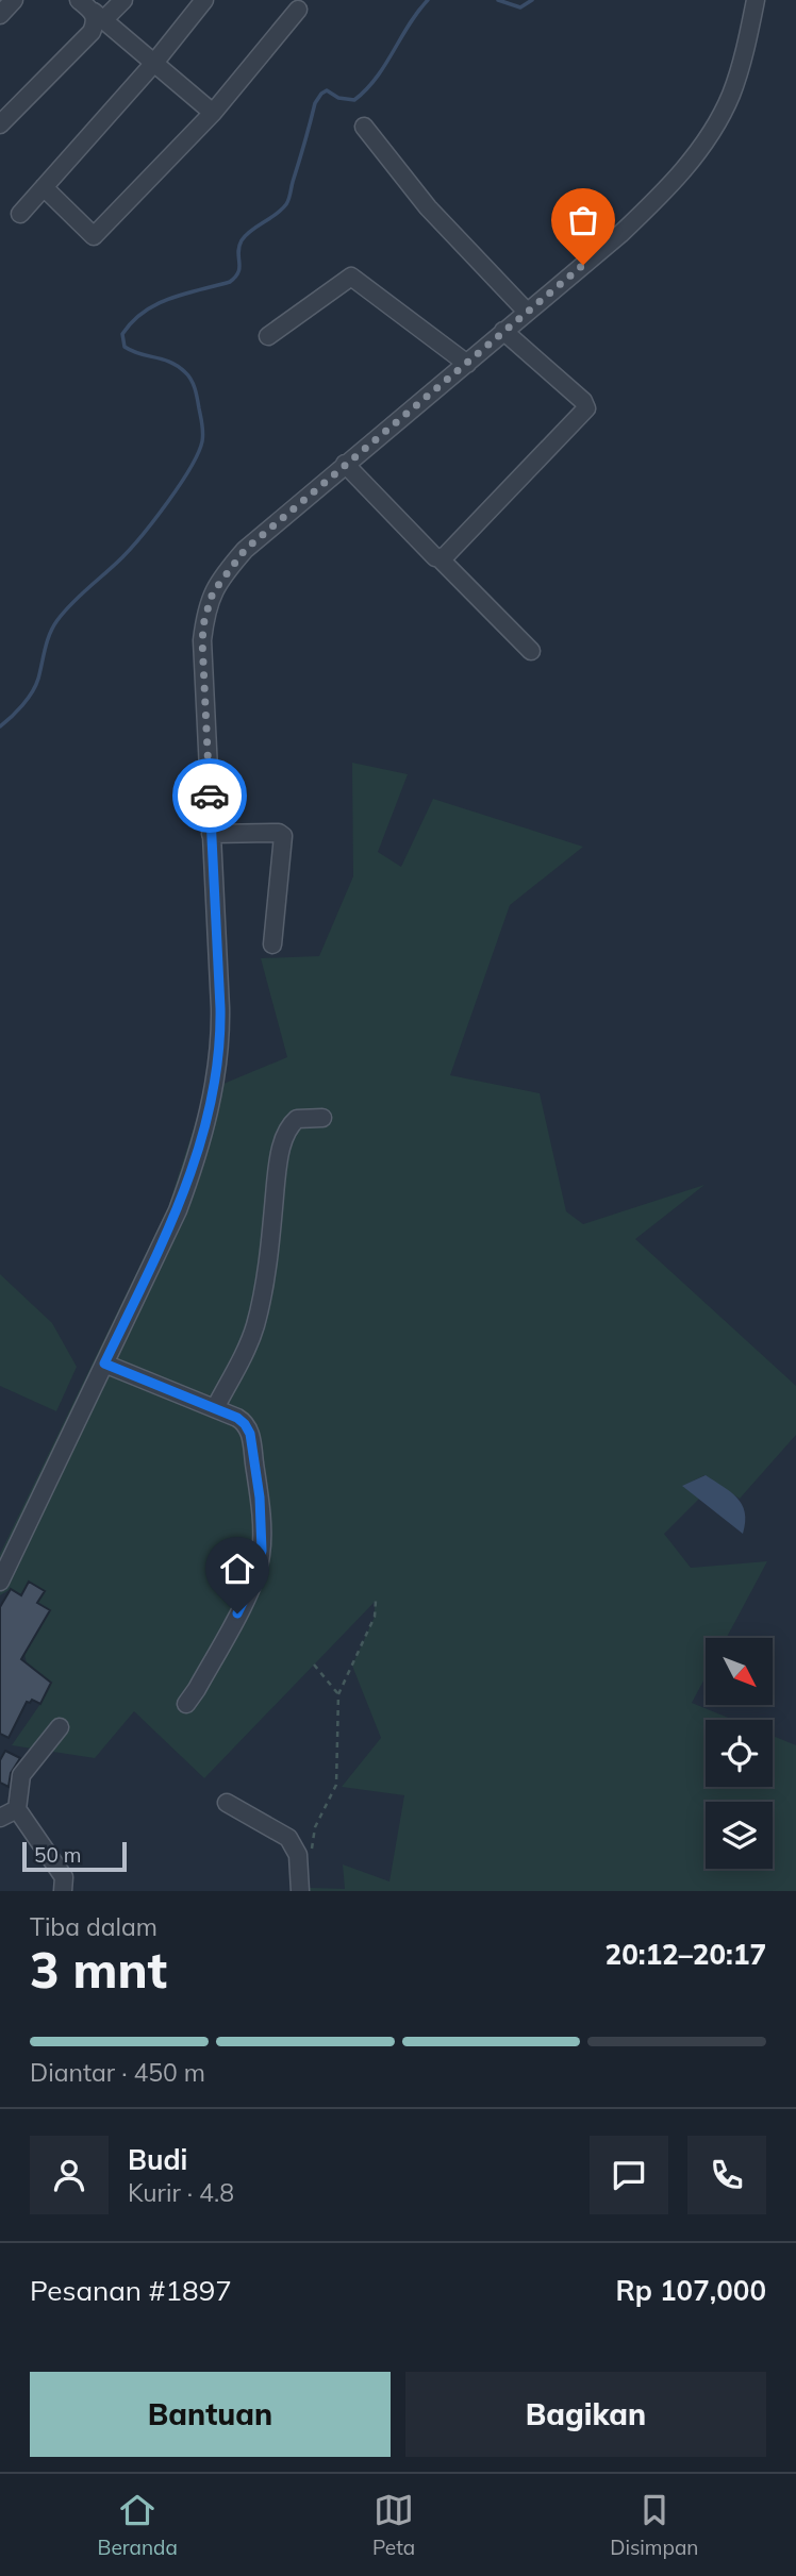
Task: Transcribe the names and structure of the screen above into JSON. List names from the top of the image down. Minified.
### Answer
{"scale_bar":"50 m","north":"bottom right","page":{"scale":"50 m","heading":["3 mnt","Tiba dalam","20:12–20:17"],"panel":["Budi","Kurir · 4.8","Pesanan #1897","Rp 107,000"],"bar":"Diantar · 450 m","buttons":["Bantuan","Bagikan"],"tabs":["Beranda","Peta","Disimpan"]}}
